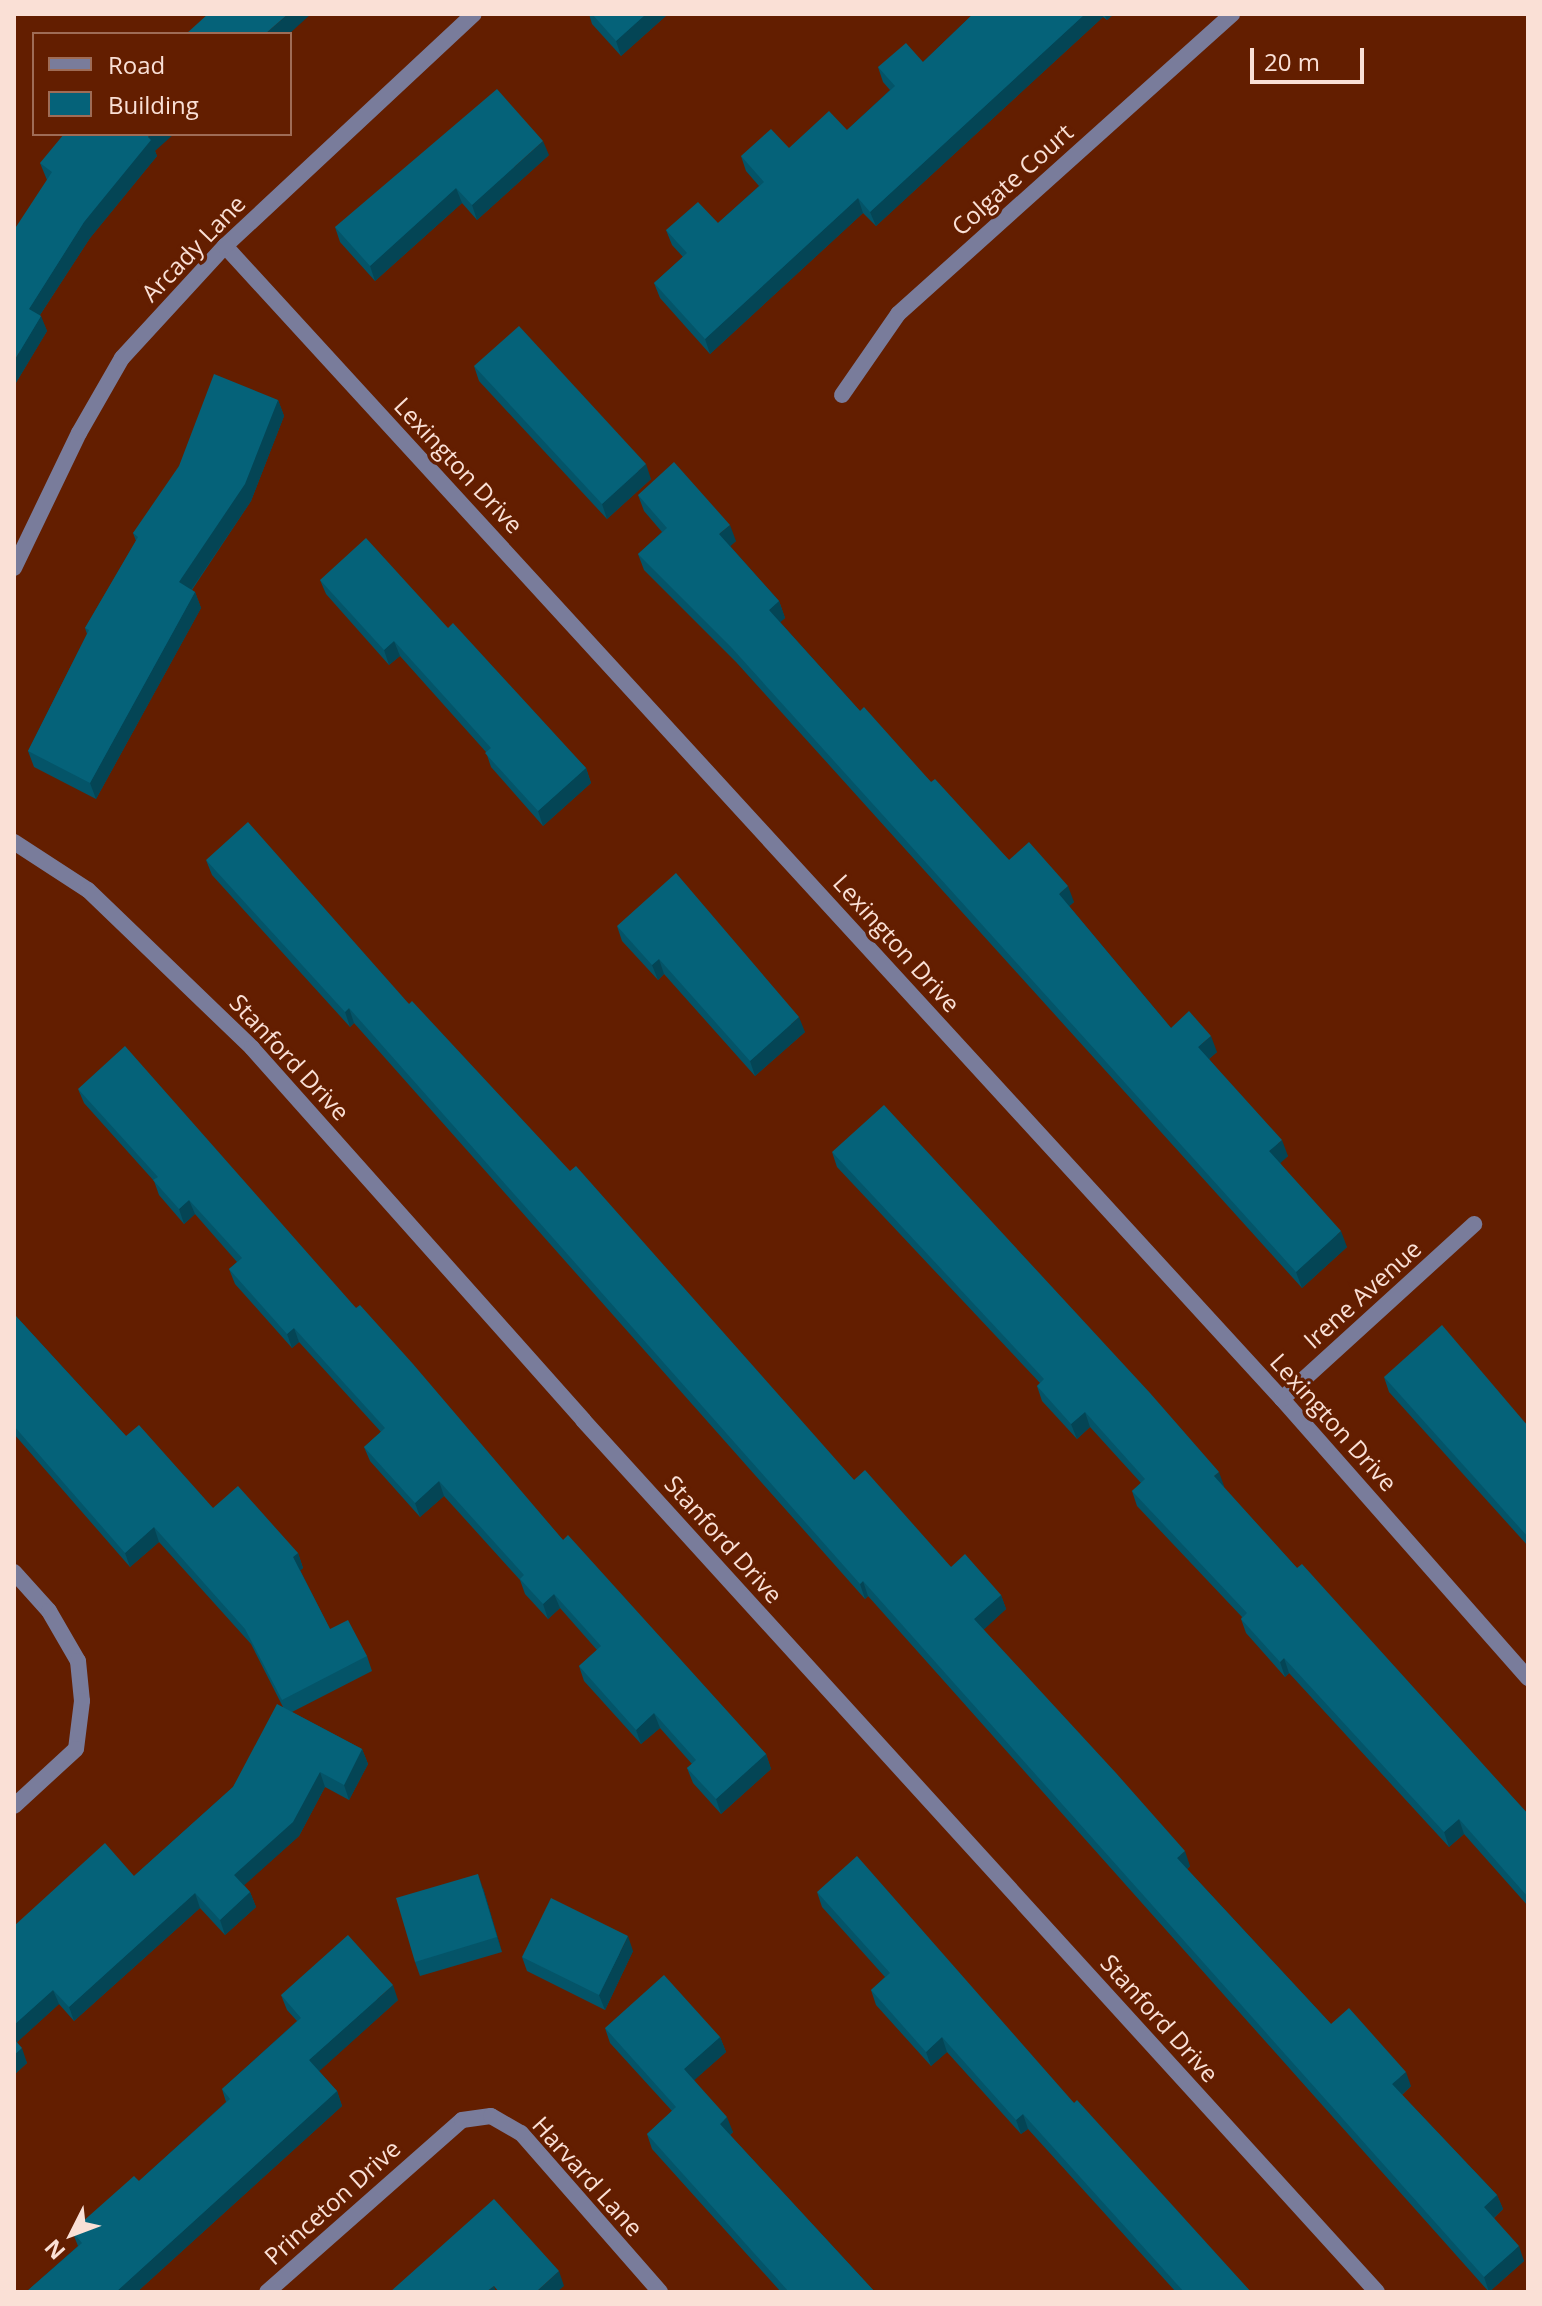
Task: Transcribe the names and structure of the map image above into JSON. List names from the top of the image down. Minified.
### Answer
{"streets":{"street":["Colgate Court","Arcady Lane","Lexington Drive","Stanford Drive","Irene Avenue","Harvard Lane","Princeton Drive"]},"crossings":[["Arcady Lane","Lexington Drive"],["Lexington Drive","Irene Avenue"],["Harvard Lane","Princeton Drive"]],"legend":["Road","Building"],"scale_bar":"20 m","north":"bottom left"}
